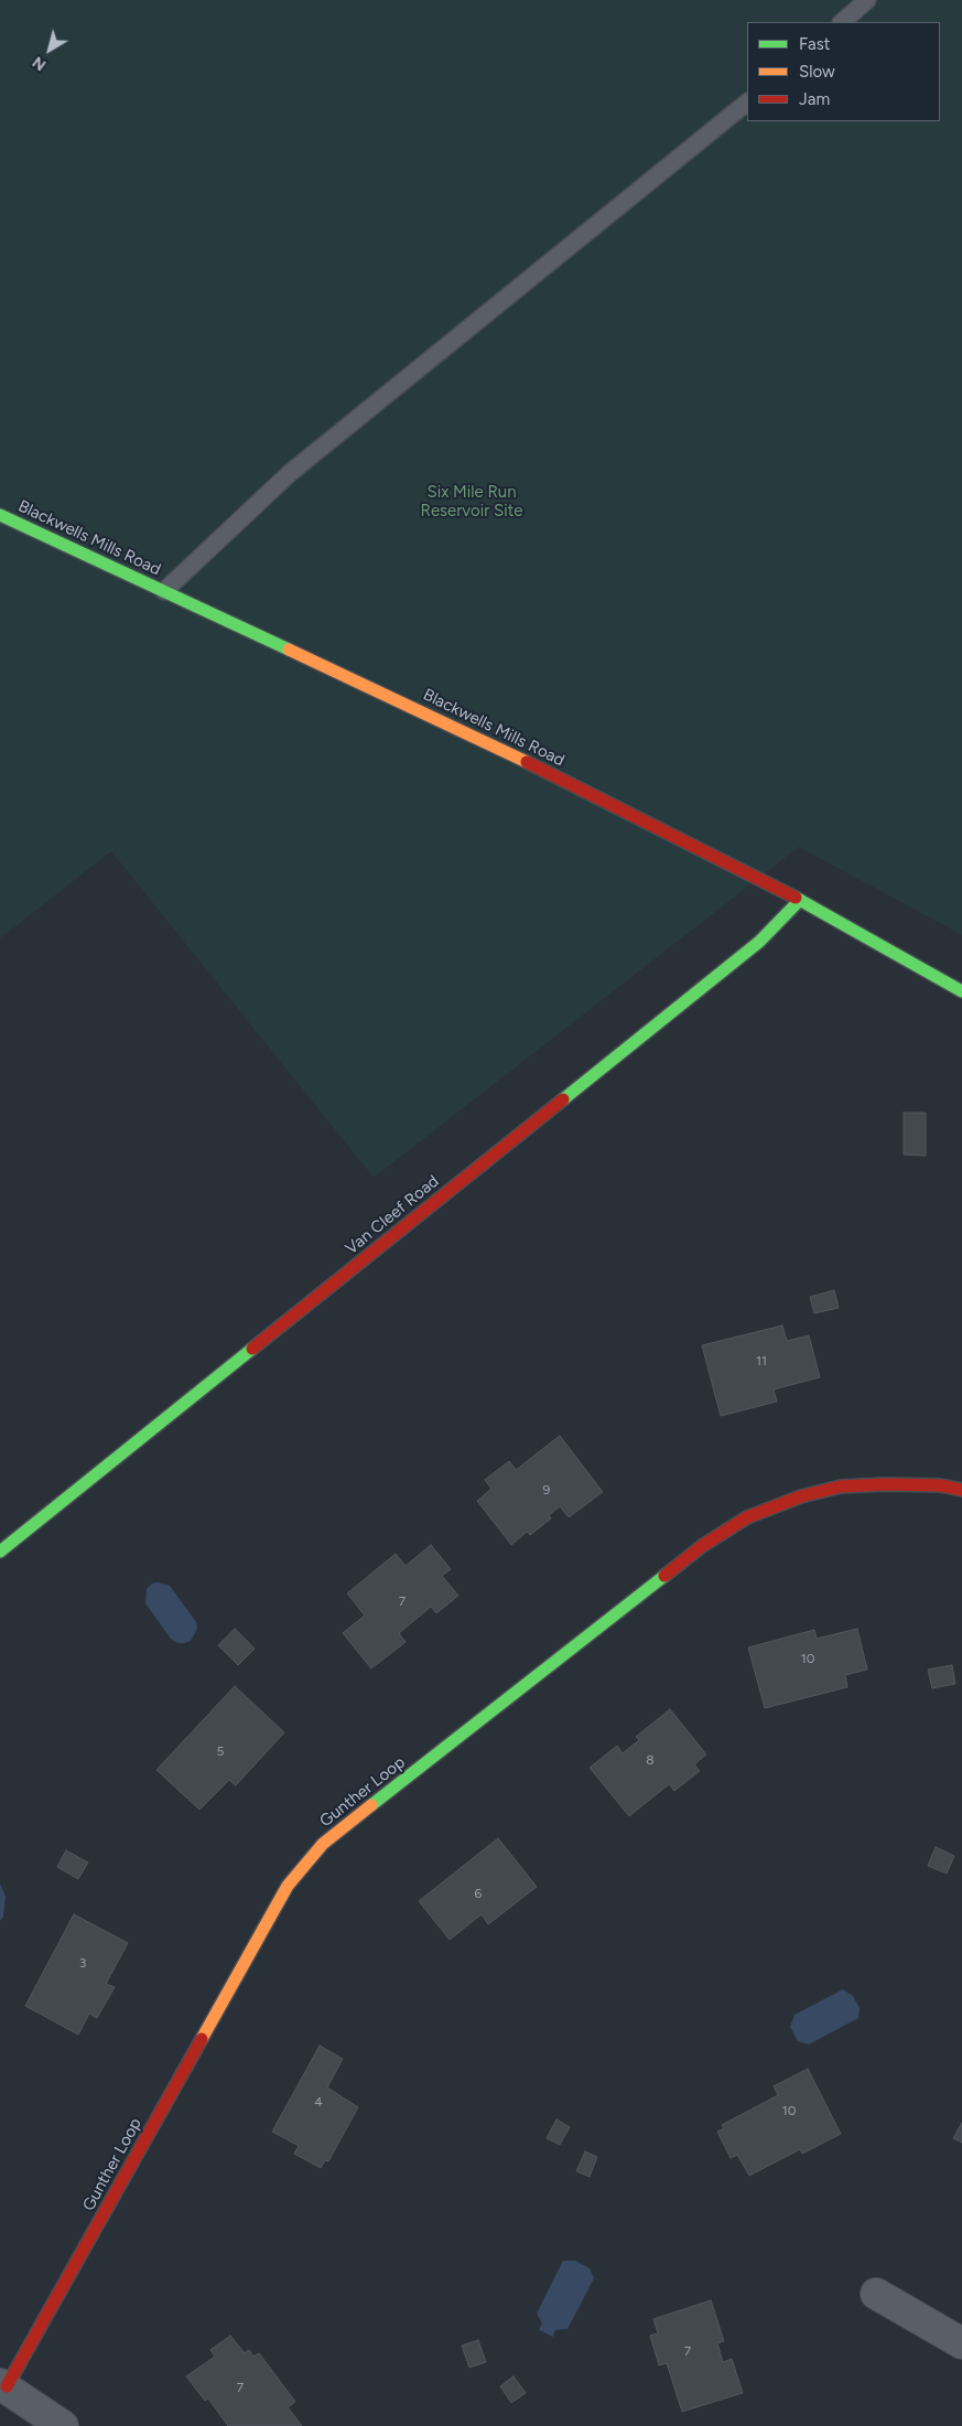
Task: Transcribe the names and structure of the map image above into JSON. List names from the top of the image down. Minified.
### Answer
{"streets":{"street":["Blackwells Mills Road","Van Cleef Road","Gunther Loop"]},"crossings":[["Blackwells Mills Road","Van Cleef Road"]],"parks":["Six Mile Run Reservoir Site"],"house_numbers":["11","9","7","10","5","8","6","3","4","10","7","7"],"legend":["Fast","Slow","Jam"],"north":"bottom left"}
